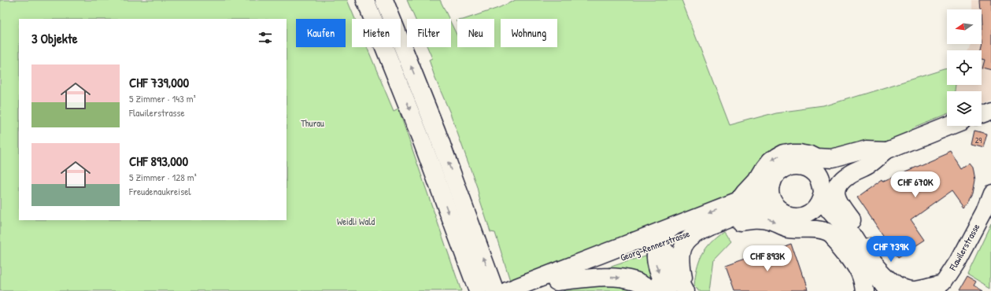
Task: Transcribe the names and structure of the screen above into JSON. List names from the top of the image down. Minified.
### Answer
{"streets":{"main road":["Georg-Rennerstrasse","Flawilerstrasse"]},"parks":["Thurau","Weidli Wald"],"house_numbers":["29"],"north":"left","page":{"chip":["Kaufen","Mieten","Filter","Neu","Wohnung"],"heading":"3 Objekte","list":[{"name":"CHF 739,000","note":"5 Zimmer · 143 m² · Flawilerstrasse"},{"name":"CHF 893,000","note":"5 Zimmer · 128 m² · Freudenaukreisel"}],"price":["CHF 670K","CHF 739K","CHF 893K"]}}
